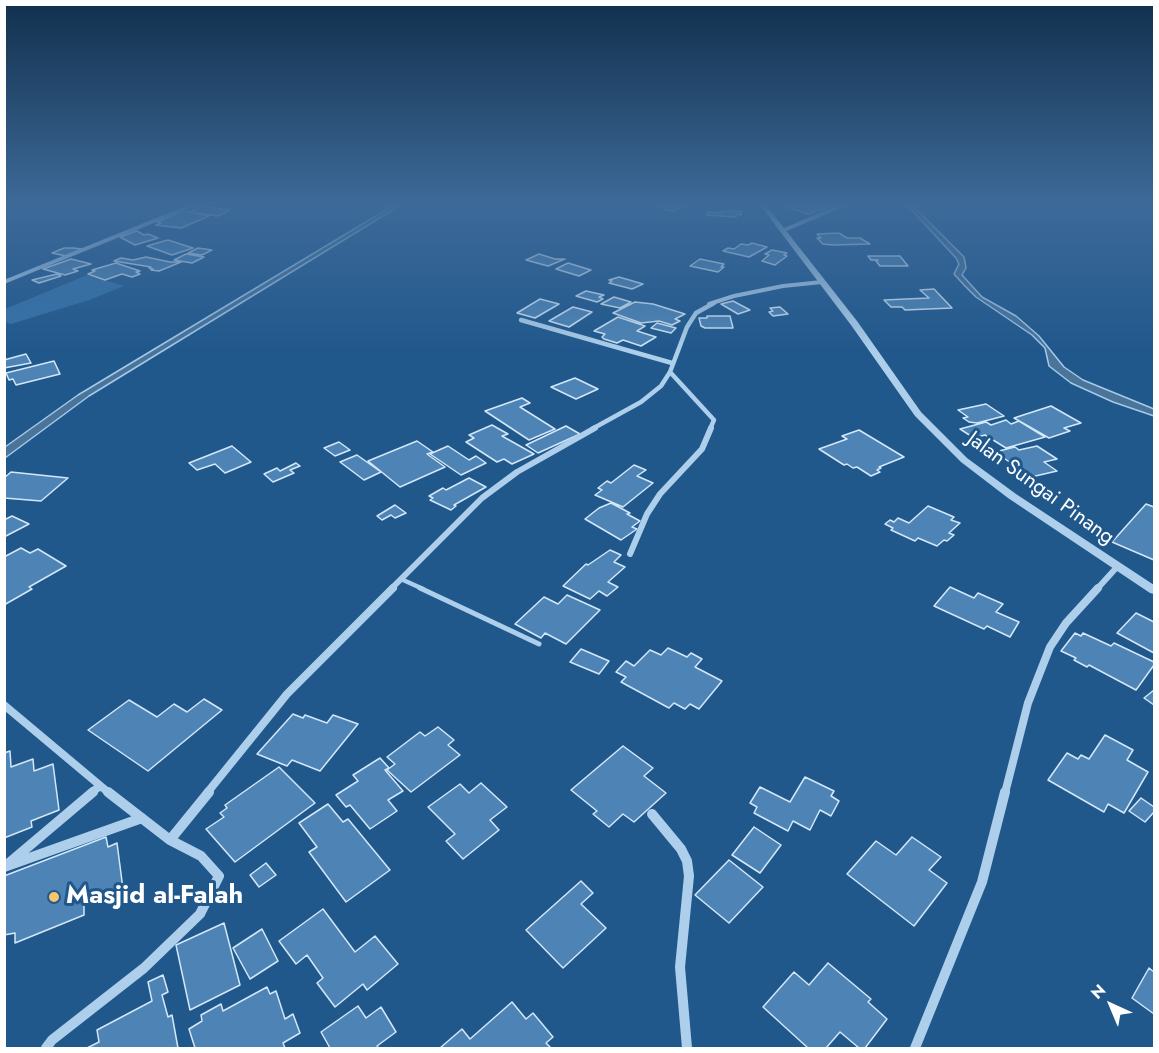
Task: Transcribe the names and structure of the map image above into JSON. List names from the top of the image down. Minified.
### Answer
{"streets":{"street":["Jalan Sungai Pinang"]},"places":["Masjid al-Falah"],"north":"top left"}
